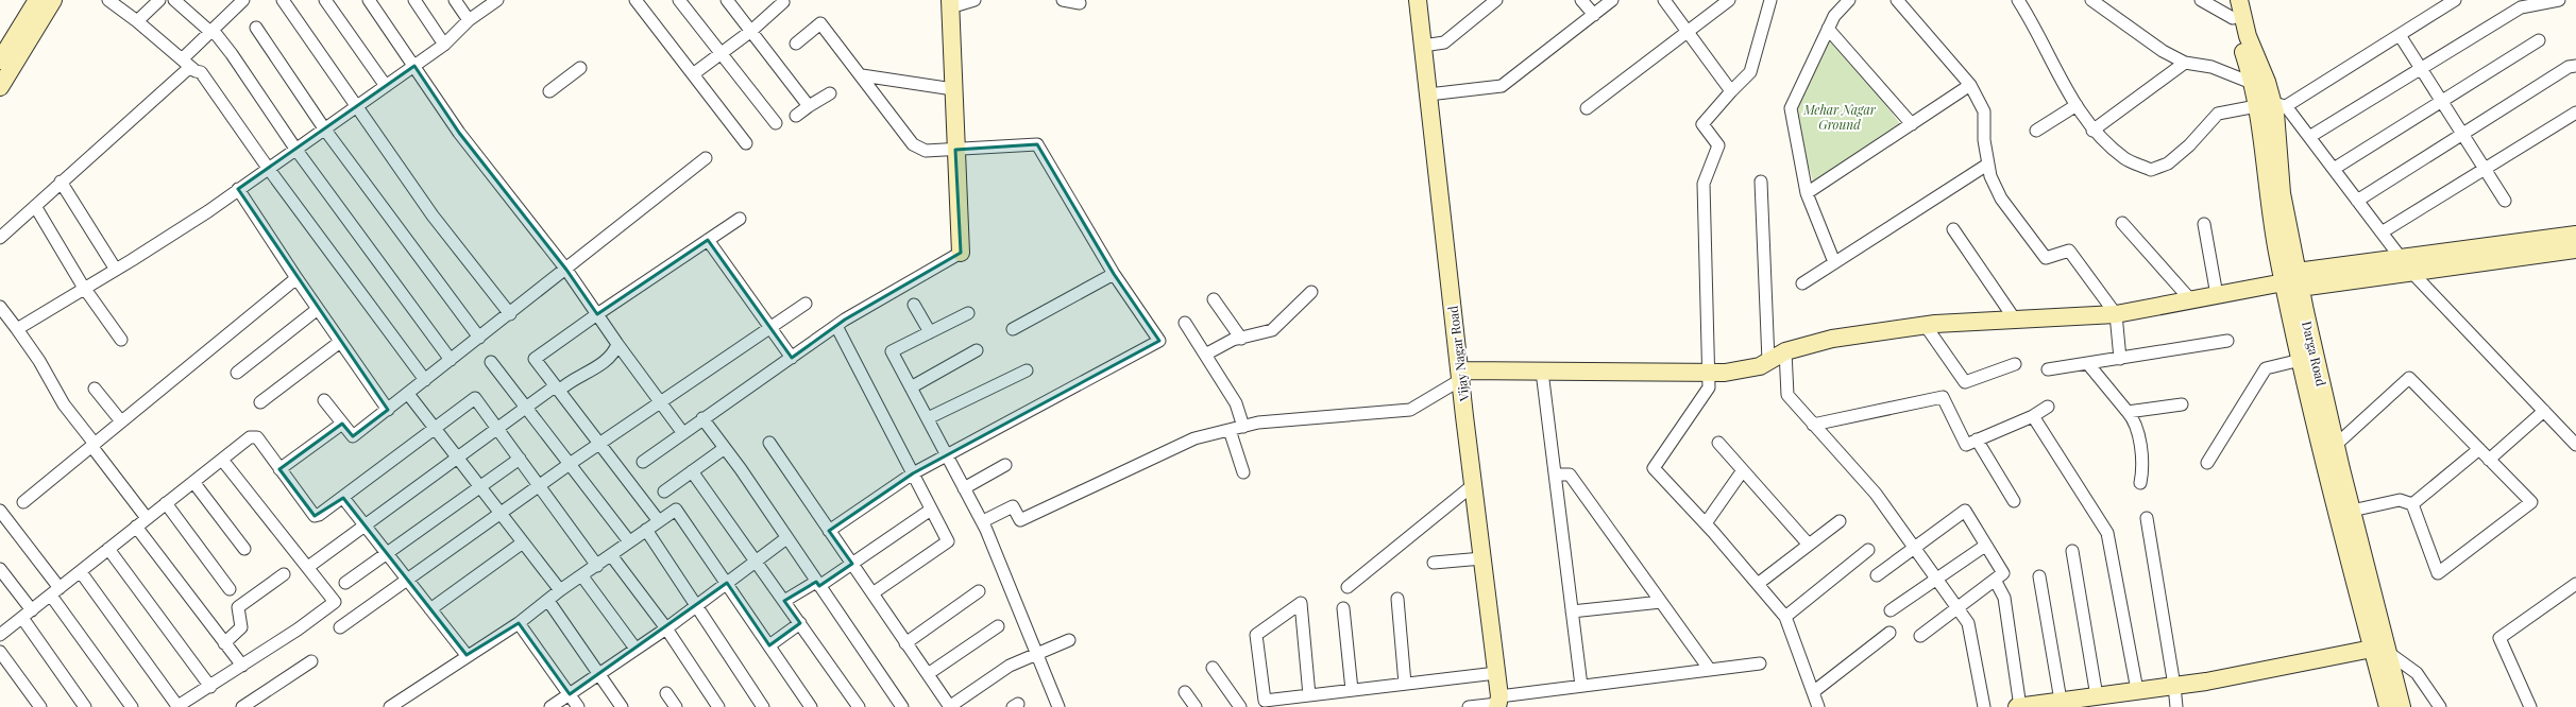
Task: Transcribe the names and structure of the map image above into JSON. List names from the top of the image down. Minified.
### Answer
{"streets":{"street":["Vijay Nagar Road","Darga Road"]},"parks":["Mehar Nagar Ground"]}
